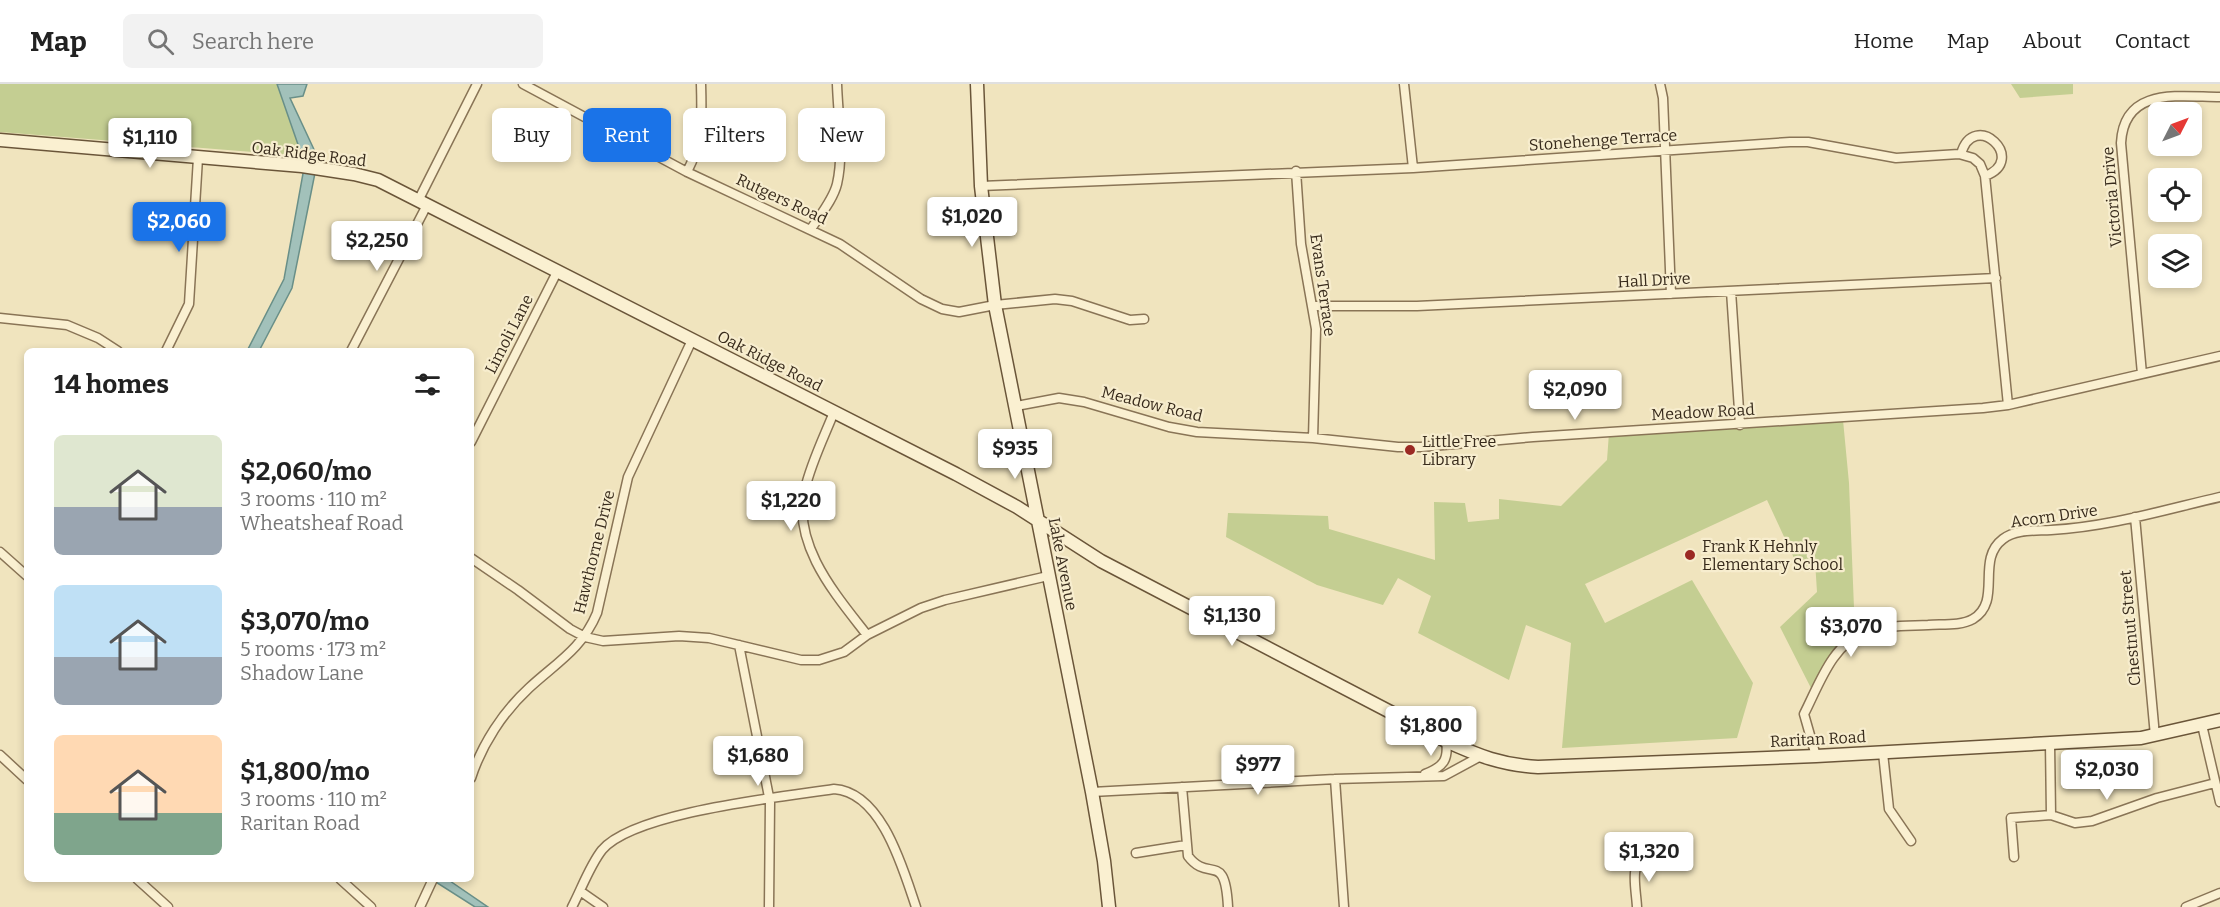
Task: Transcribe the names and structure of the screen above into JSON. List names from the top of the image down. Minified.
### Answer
{"streets":{"main road":["Oak Ridge Road","Lake Avenue","Raritan Road"],"street":["Stonehenge Terrace","Victoria Drive","Rutgers Road","Hall Drive","Evans Terrace","Limoli Lane","Meadow Road","Acorn Drive","Hawthorne Drive","Chestnut Street"]},"crossings":[["Stonehenge Terrace","Evans Terrace"],["Stonehenge Terrace","Lake Avenue"],["Oak Ridge Road","Limoli Lane"],["Oak Ridge Road","Hawthorne Drive"],["Oak Ridge Road","Lake Avenue"],["Oak Ridge Road","Raritan Road"],["Victoria Drive","Meadow Road"],["Rutgers Road","Lake Avenue"],["Hall Drive","Evans Terrace"],["Evans Terrace","Meadow Road"],["Meadow Road","Lake Avenue"],["Acorn Drive","Chestnut Street"],["Acorn Drive","Raritan Road"],["Chestnut Street","Raritan Road"]],"places":["Little Free Library","Frank K Hehnly Elementary School"],"north":"top right","page":{"header":"Map","search":"Search here","nav":["Home","Map","About","Contact"],"chip":["Buy","Rent","Filters","New"],"price":["$1,110","$1,020","$2,060","$2,250","$2,090","$935","$1,220","$1,130","$3,070","$1,800","$1,680","$977","$2,030","$1,320"],"heading":"14 homes","list":[{"name":"$2,060/mo","note":"3 rooms · 110 m² · Wheatsheaf Road"},{"name":"$3,070/mo","note":"5 rooms · 173 m² · Shadow Lane"},{"name":"$1,800/mo","note":"3 rooms · 110 m² · Raritan Road"}]}}
